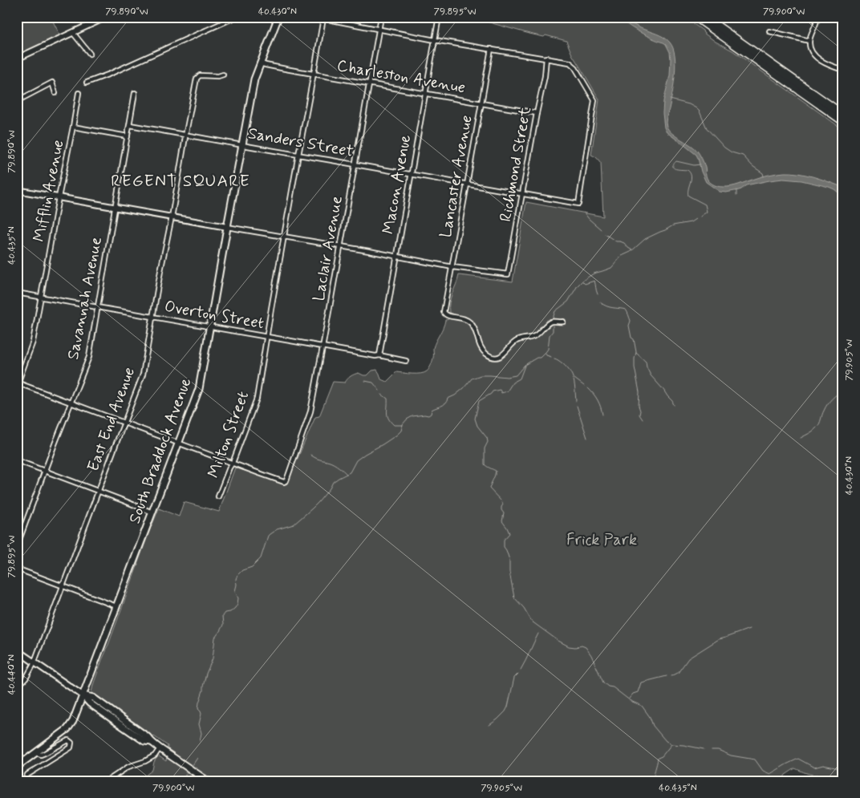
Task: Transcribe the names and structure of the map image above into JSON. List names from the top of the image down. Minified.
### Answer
{"streets":{"main road":["South Braddock Avenue"],"street":["Charleston Avenue","Sanders Street","Richmond Street","Lancaster Avenue","Macon Avenue","Mifflin Avenue","Laclair Avenue","Savannah Avenue","Overton Street","East End Avenue","Milton Street"]},"crossings":[["Charleston Avenue","Richmond Street"],["Charleston Avenue","Lancaster Avenue"],["Charleston Avenue","Macon Avenue"],["Charleston Avenue","Laclair Avenue"],["Charleston Avenue","South Braddock Avenue"],["Sanders Street","Richmond Street"],["Sanders Street","Lancaster Avenue"],["Sanders Street","Macon Avenue"],["Sanders Street","Laclair Avenue"],["Sanders Street","Savannah Avenue"],["Sanders Street","East End Avenue"],["Sanders Street","South Braddock Avenue"],["Richmond Street","Lancaster Avenue"],["Macon Avenue","Overton Street"],["Mifflin Avenue","Overton Street"],["Laclair Avenue","Overton Street"],["Laclair Avenue","Milton Street"],["Savannah Avenue","Overton Street"],["Overton Street","East End Avenue"],["Overton Street","Milton Street"],["Overton Street","South Braddock Avenue"]],"districts":["REGENT SQUARE"],"parks":["Frick Park"],"coordinates":["79.890°W","40.430°N","79.895°W","79.900°W","40.435°N","79.905°W","40.440°N"]}
